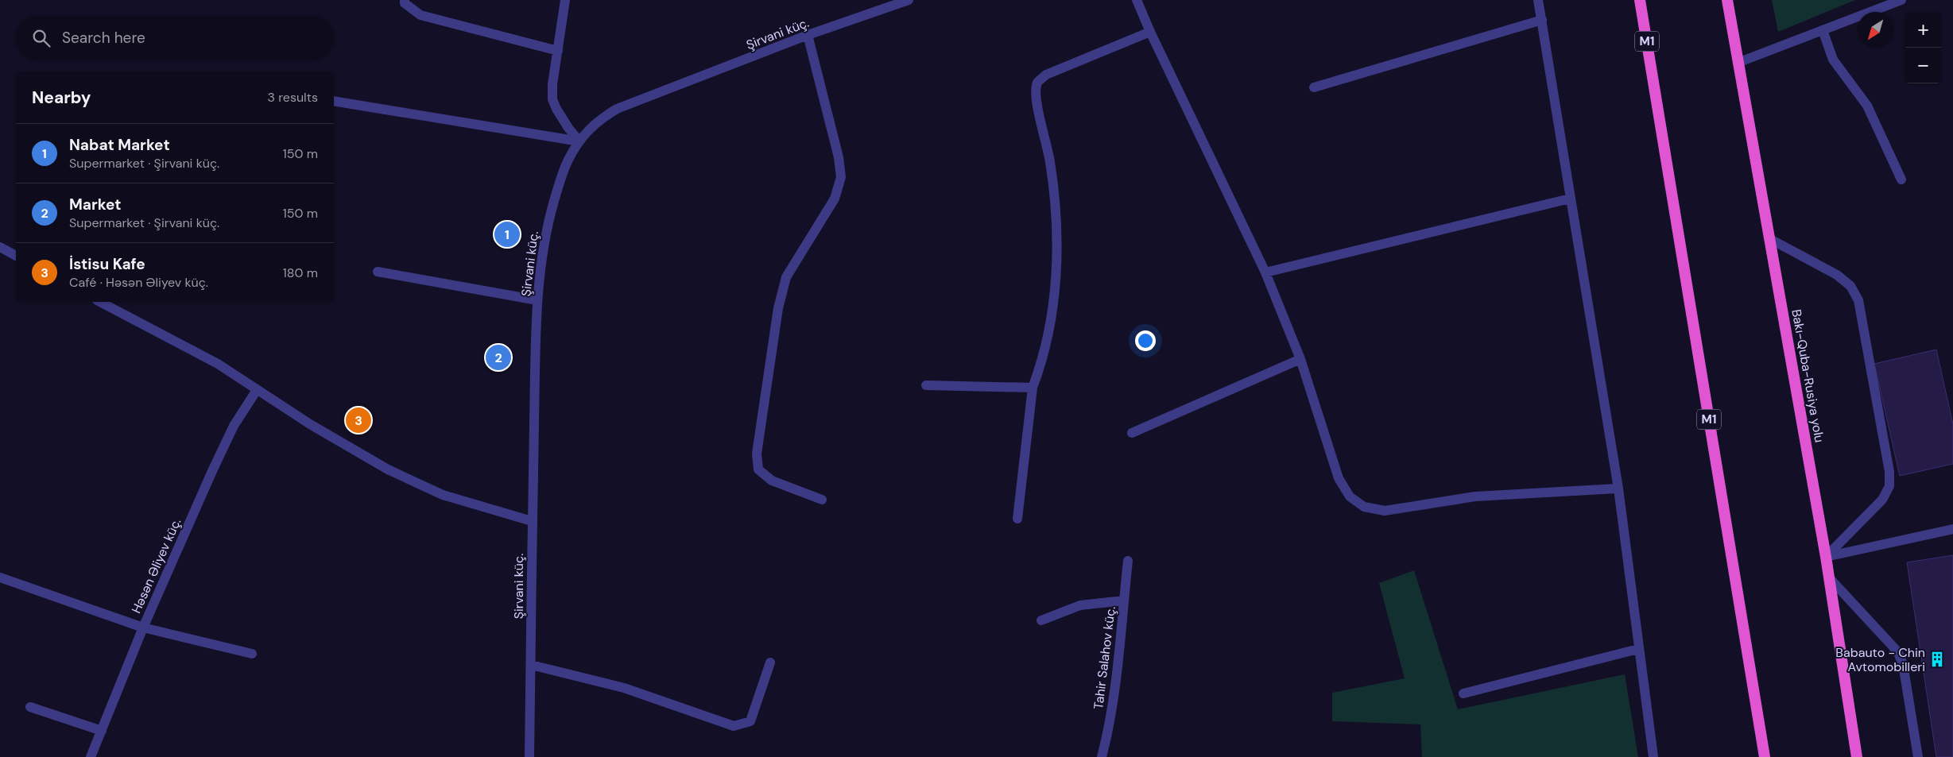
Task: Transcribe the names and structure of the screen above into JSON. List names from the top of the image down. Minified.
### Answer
{"streets":{"highway":["M1","Bakı-Quba-Rusiya yolu"],"street":["Şirvani küç.","Həsən Əliyev küç.","Tahir Salahov küç."]},"places":{"building":["Babauto - Chin Avtomobilleri"]},"north":"bottom left","page":{"map_buttons":["+","−"],"search":"Search here","heading":["Nearby","3 results"],"list":[{"mark":"1","name":"Nabat Market","note":"Supermarket · Şirvani küç.","value":"150 m"},{"mark":"2","name":"Market","note":"Supermarket · Şirvani küç.","value":"150 m"},{"mark":"3","name":"İstisu Kafe","note":"Café · Həsən Əliyev küç.","value":"180 m"}],"pins":["1","2","3"]}}
